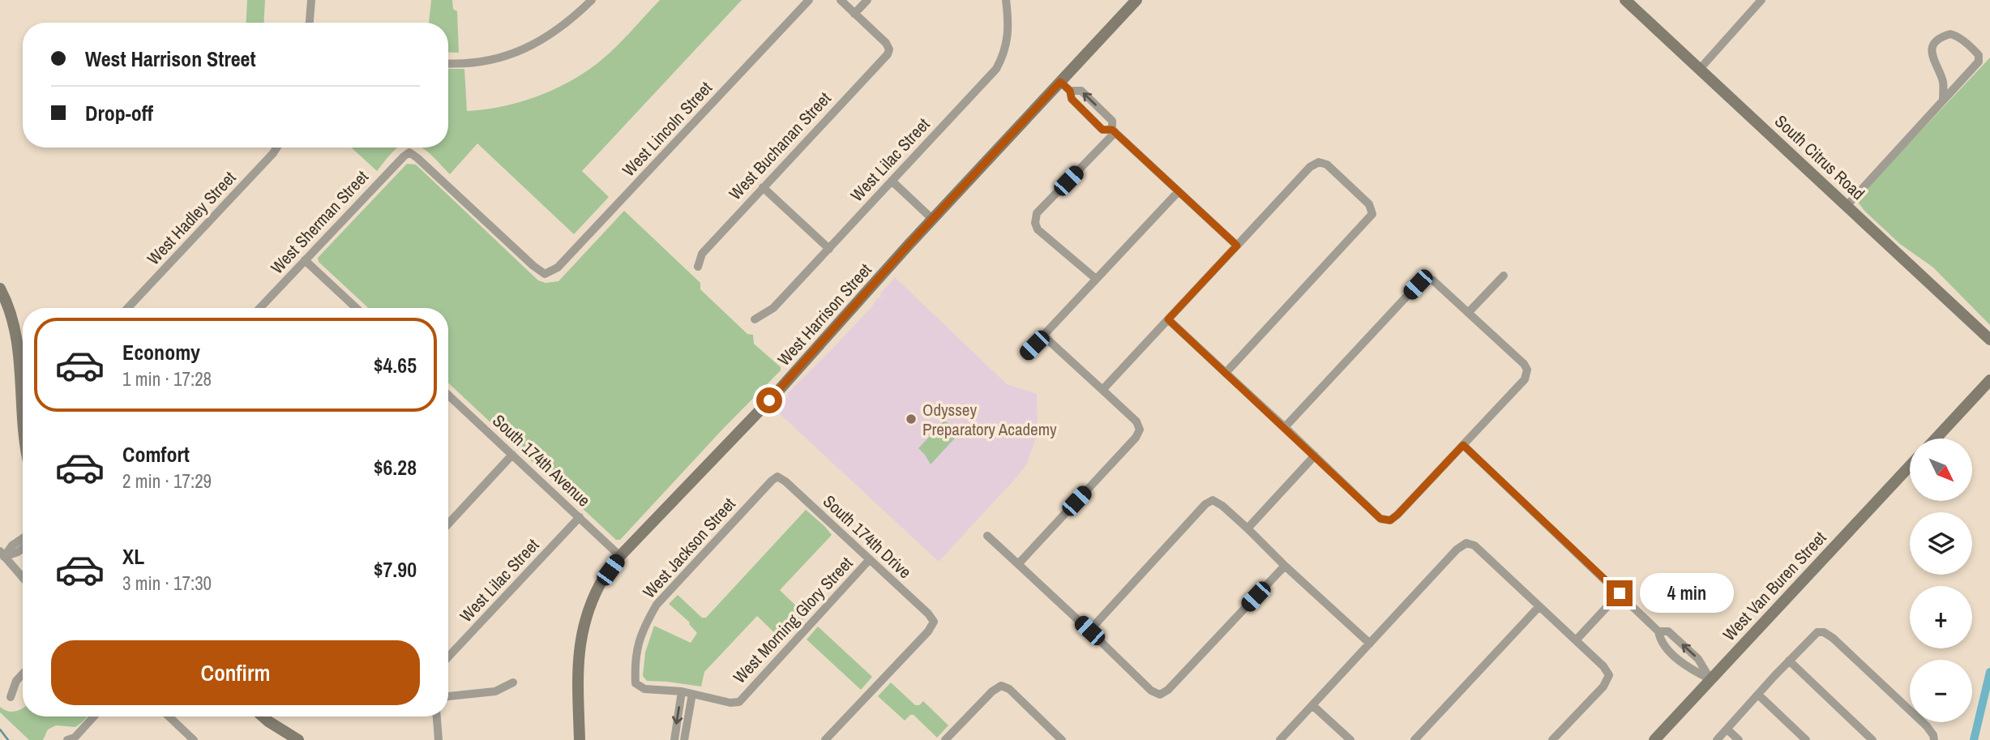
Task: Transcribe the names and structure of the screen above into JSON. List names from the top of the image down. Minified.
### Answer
{"streets":{"street":["West Lincoln Street","West Buchanan Street","South Citrus Road","West Lilac Street","West Hadley Street","West Sherman Street","West Harrison Street","South 174th Avenue","South 174th Drive","West Jackson Street","West Van Buren Street","West Morning Glory Street"]},"crossings":[["West Lincoln Street","West Sherman Street"],["West Lilac Street","South 174th Avenue"],["West Harrison Street","South 174th Avenue"],["South 174th Drive","West Jackson Street"],["South 174th Drive","West Morning Glory Street"]],"places":["Odyssey Preparatory Academy"],"north":"bottom right","page":{"banner":["West Harrison Street","Drop-off"],"list":[{"name":"Economy","note":"1 min · 17:28","value":"$4.65"},{"name":"Comfort","note":"2 min · 17:29","value":"$6.28"},{"name":"XL","note":"3 min · 17:30","value":"$7.90"}],"map_buttons":["+","−"],"bubble":"4 min","buttons":"Confirm"}}
